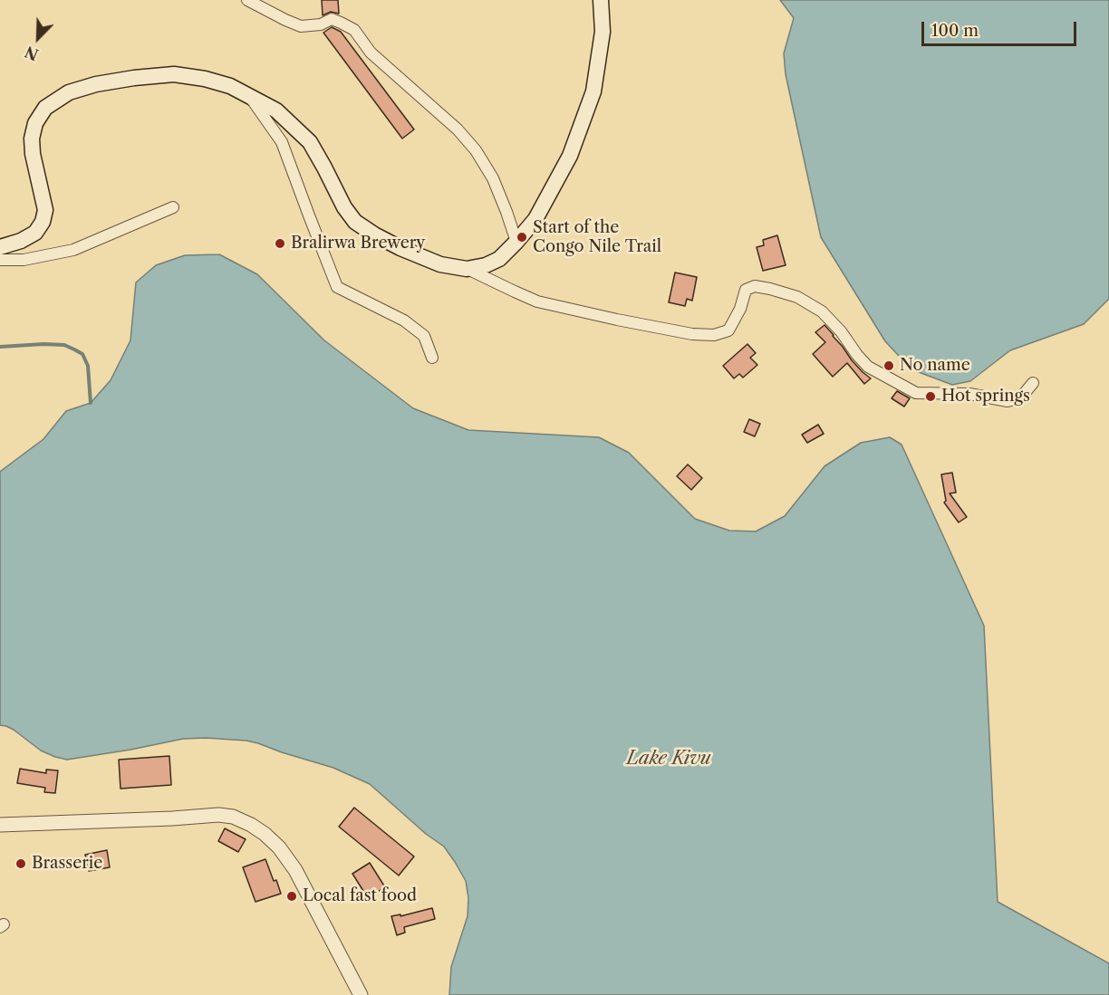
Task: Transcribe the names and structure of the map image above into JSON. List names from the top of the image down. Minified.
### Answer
{"water":["Lake Kivu"],"places":["Start of the Congo Nile Trail","Bralirwa Brewery","No name","Hot springs","Brasserie","Local fast food"],"scale_bar":"100 m","north":"bottom left"}
